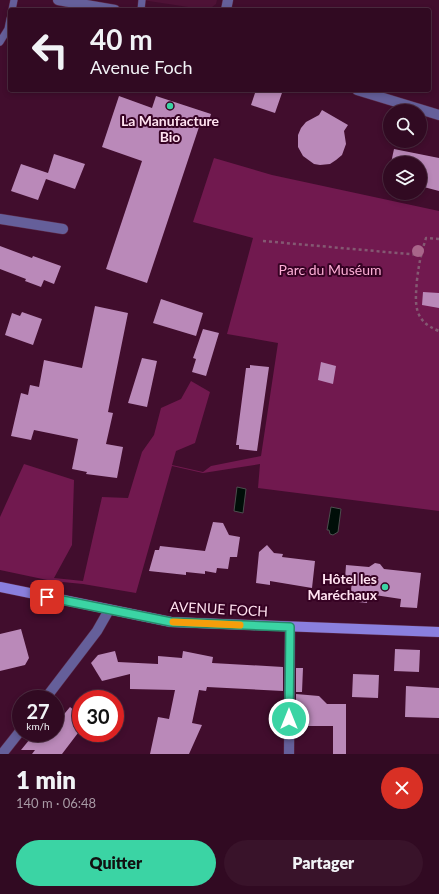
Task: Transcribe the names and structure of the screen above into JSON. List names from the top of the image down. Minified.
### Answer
{"streets":{"main road":["AVENUE FOCH"]},"parks":["Parc du Muséum"],"places":["La Manufacture Bio","Hôtel les Maréchaux"],"page":{"turn":["40 m","Avenue Foch"],"speed":"27 km/h","limit":"30","heading":["1 min","140 m · 06:48"],"buttons":["Quitter","Partager"]}}
